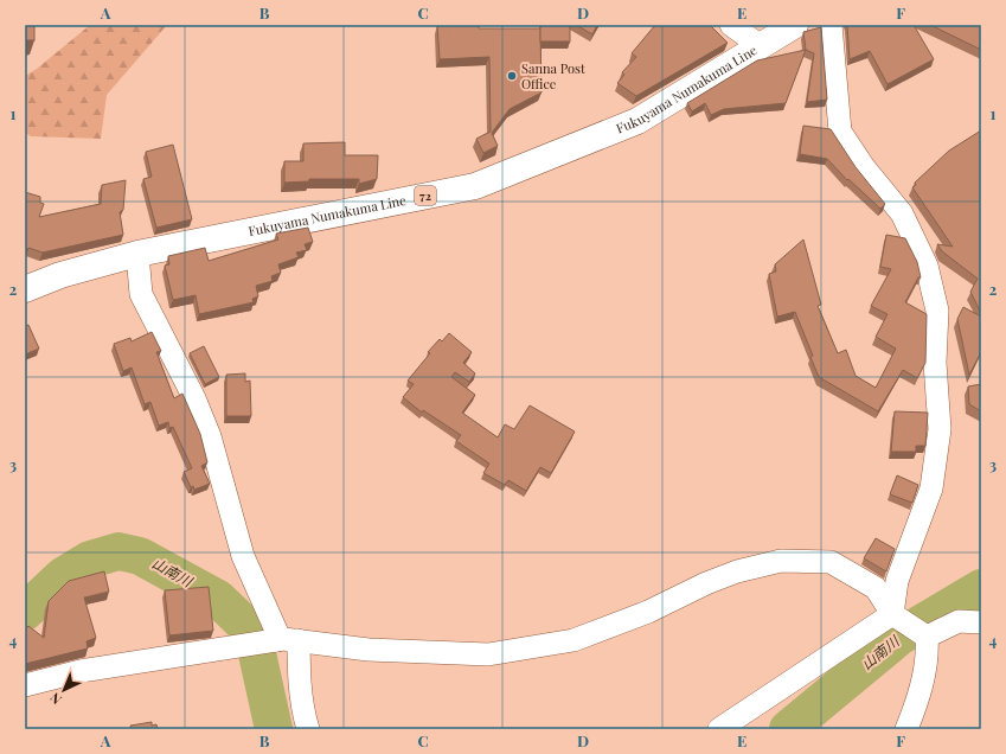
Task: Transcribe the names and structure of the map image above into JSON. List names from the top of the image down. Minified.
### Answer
{"streets":{"main road":["Fukuyama Numakuma Line","72"]},"water":["山南川"],"places":["Sanna Post Office"],"north":"bottom left","grid":{"columns":["A","B","C","D","E","F"],"rows":["1","2","3","4"]}}
